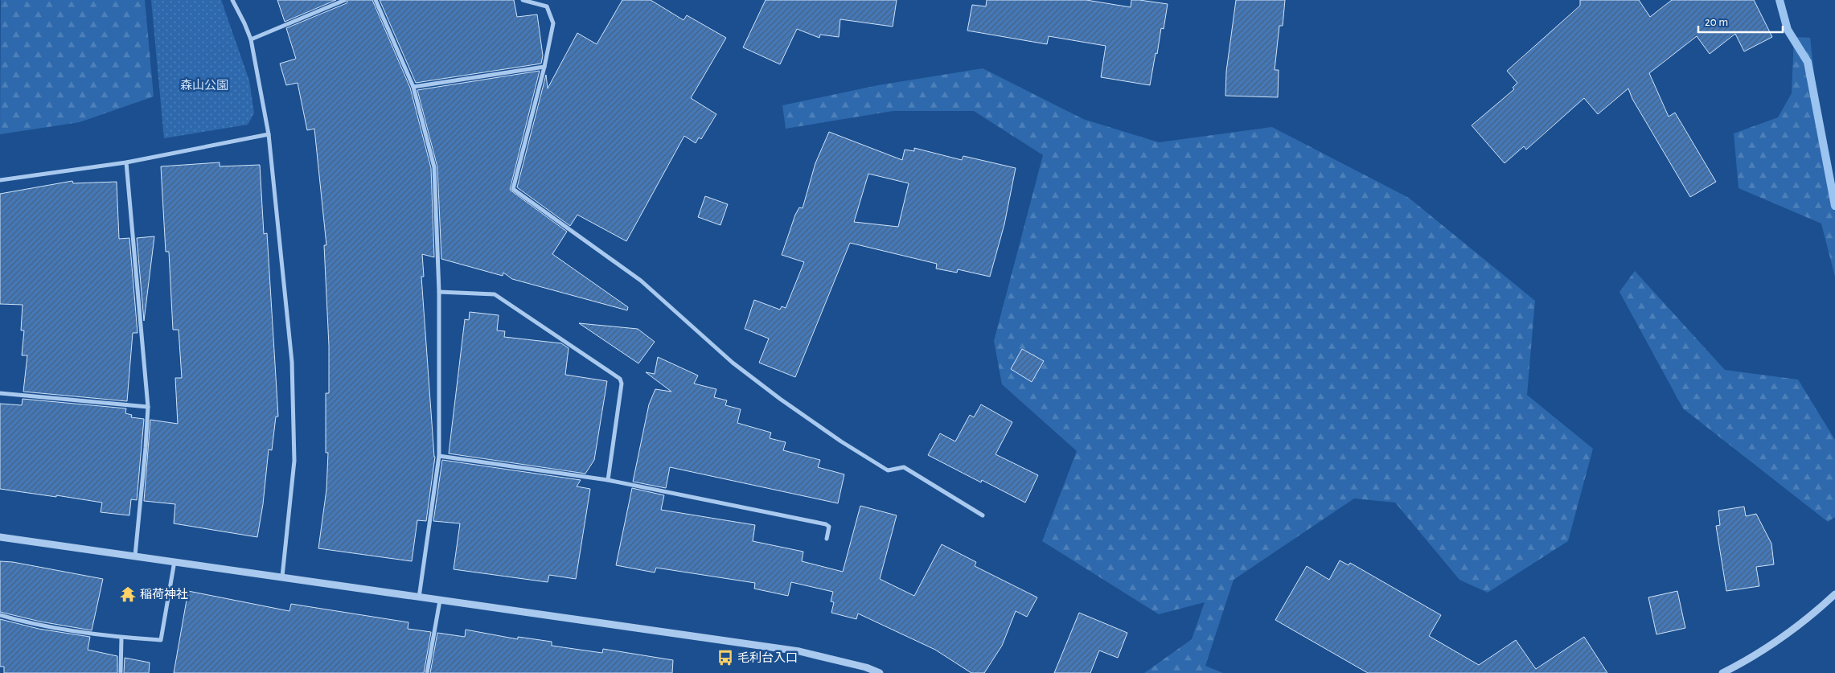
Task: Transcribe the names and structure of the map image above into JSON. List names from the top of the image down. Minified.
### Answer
{"parks":["森山公園"],"places":{"temple":["稲荷神社"],"bus stop":["毛利台入口"]},"scale_bar":"20 m"}
